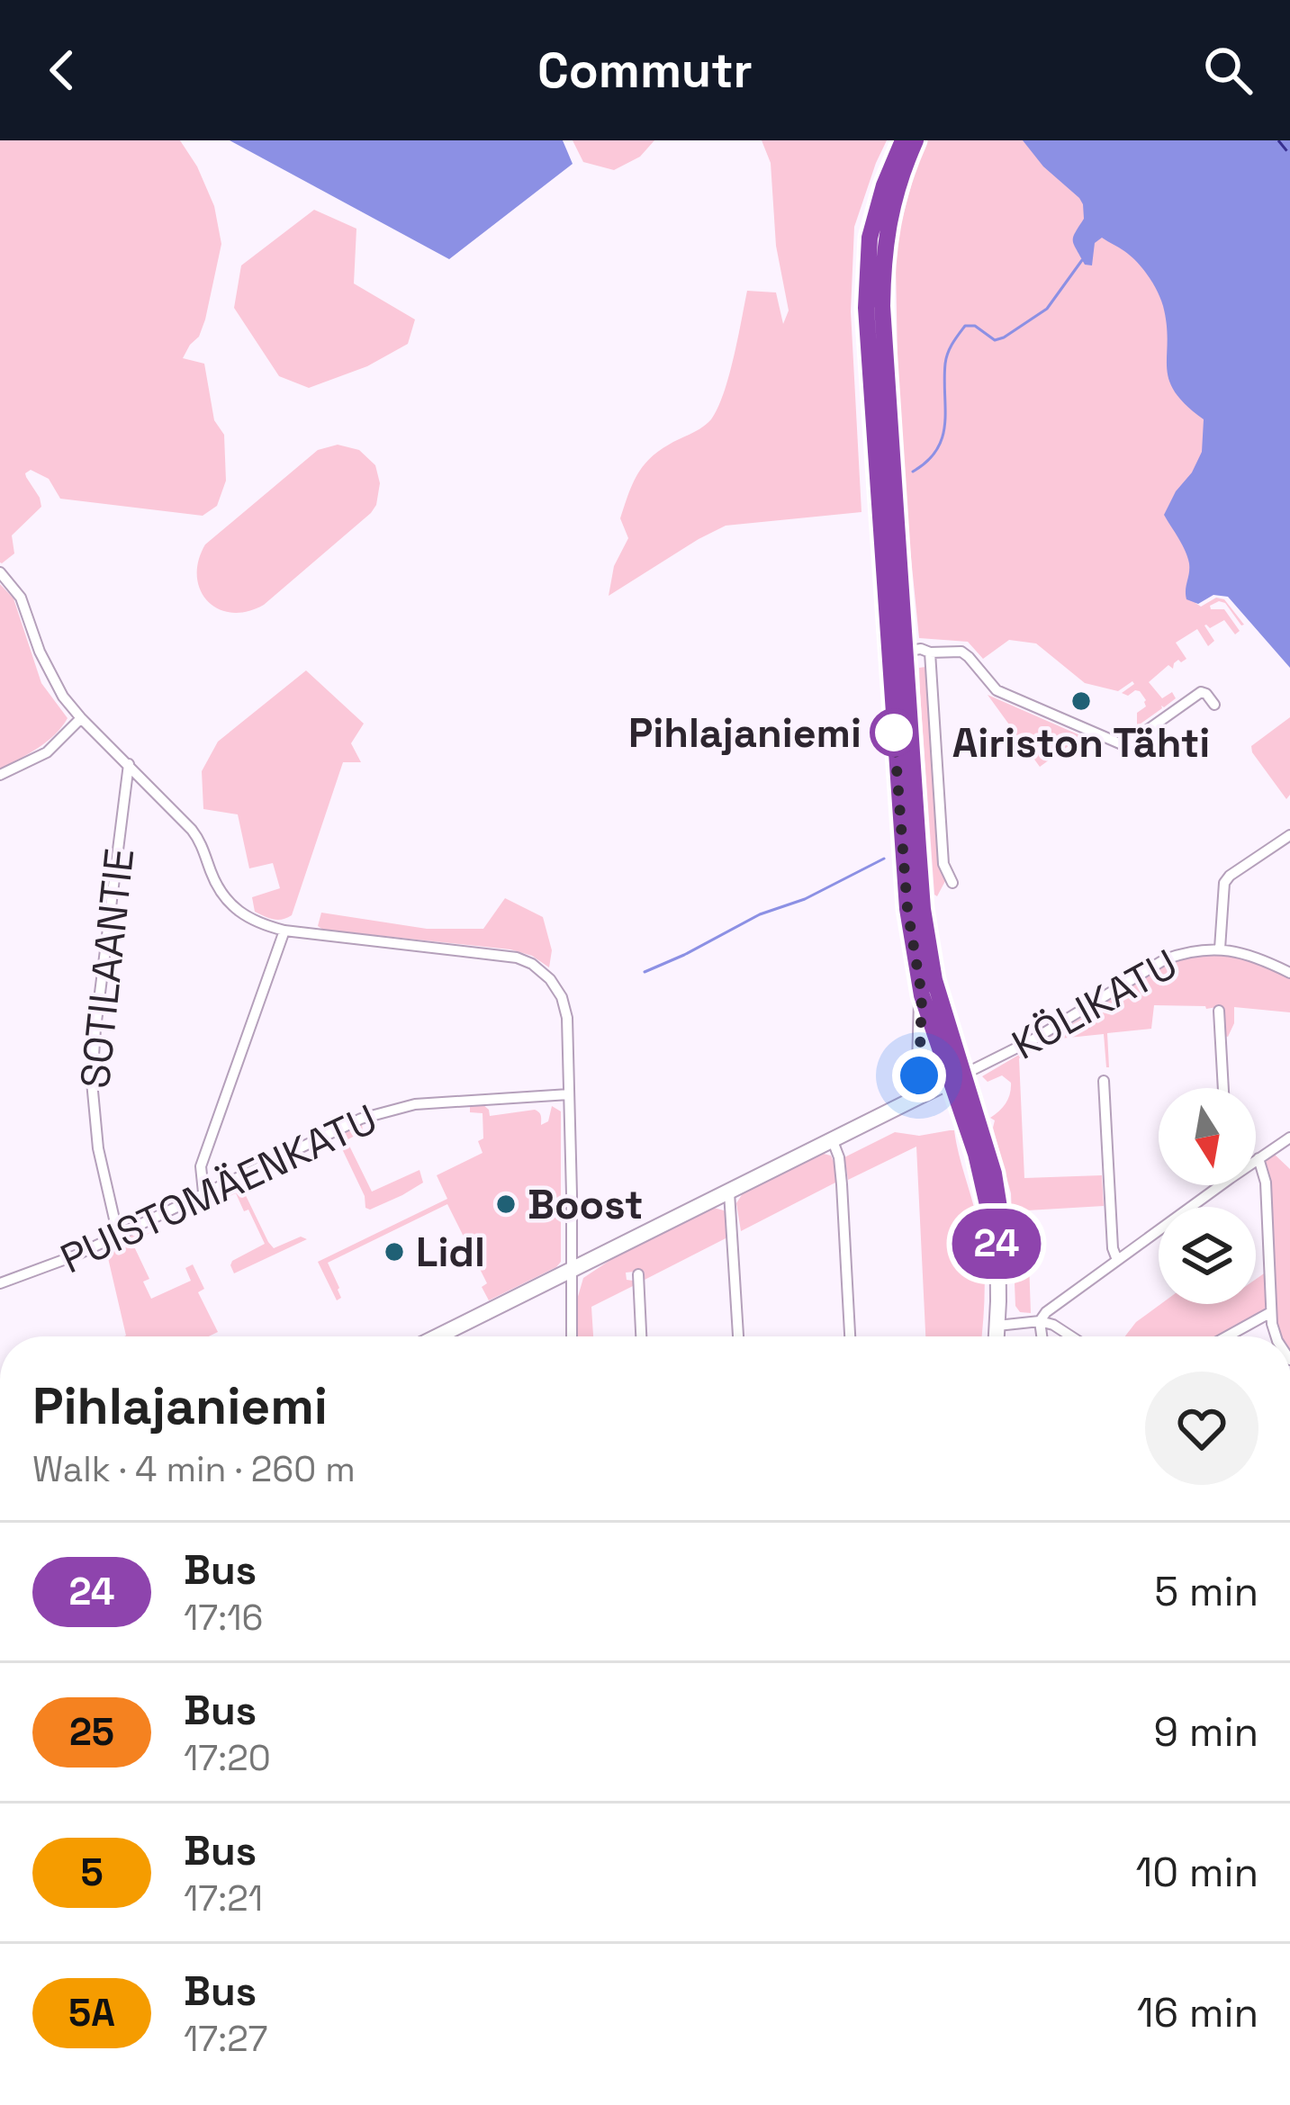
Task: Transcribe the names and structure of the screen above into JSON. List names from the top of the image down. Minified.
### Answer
{"streets":{"street":["SOTILAANTIE","KÖLIKATU","PUISTOMÄENKATU"]},"crossings":[["SOTILAANTIE","PUISTOMÄENKATU"]],"places":["Airiston Tähti","Pihlajaniemi","Boost","Lidl"],"lines":["bus line 24"],"north":"bottom","page":{"header":"Commutr","on_map":"24","heading":["Pihlajaniemi","Walk · 4 min · 260 m"],"list":[{"mark":"24","name":"Bus","note":"17:16","value":"5 min"},{"mark":"25","name":"Bus","note":"17:20","value":"9 min"},{"mark":"5","name":"Bus","note":"17:21","value":"10 min"},{"mark":"5A","name":"Bus","note":"17:27","value":"16 min"}]}}
